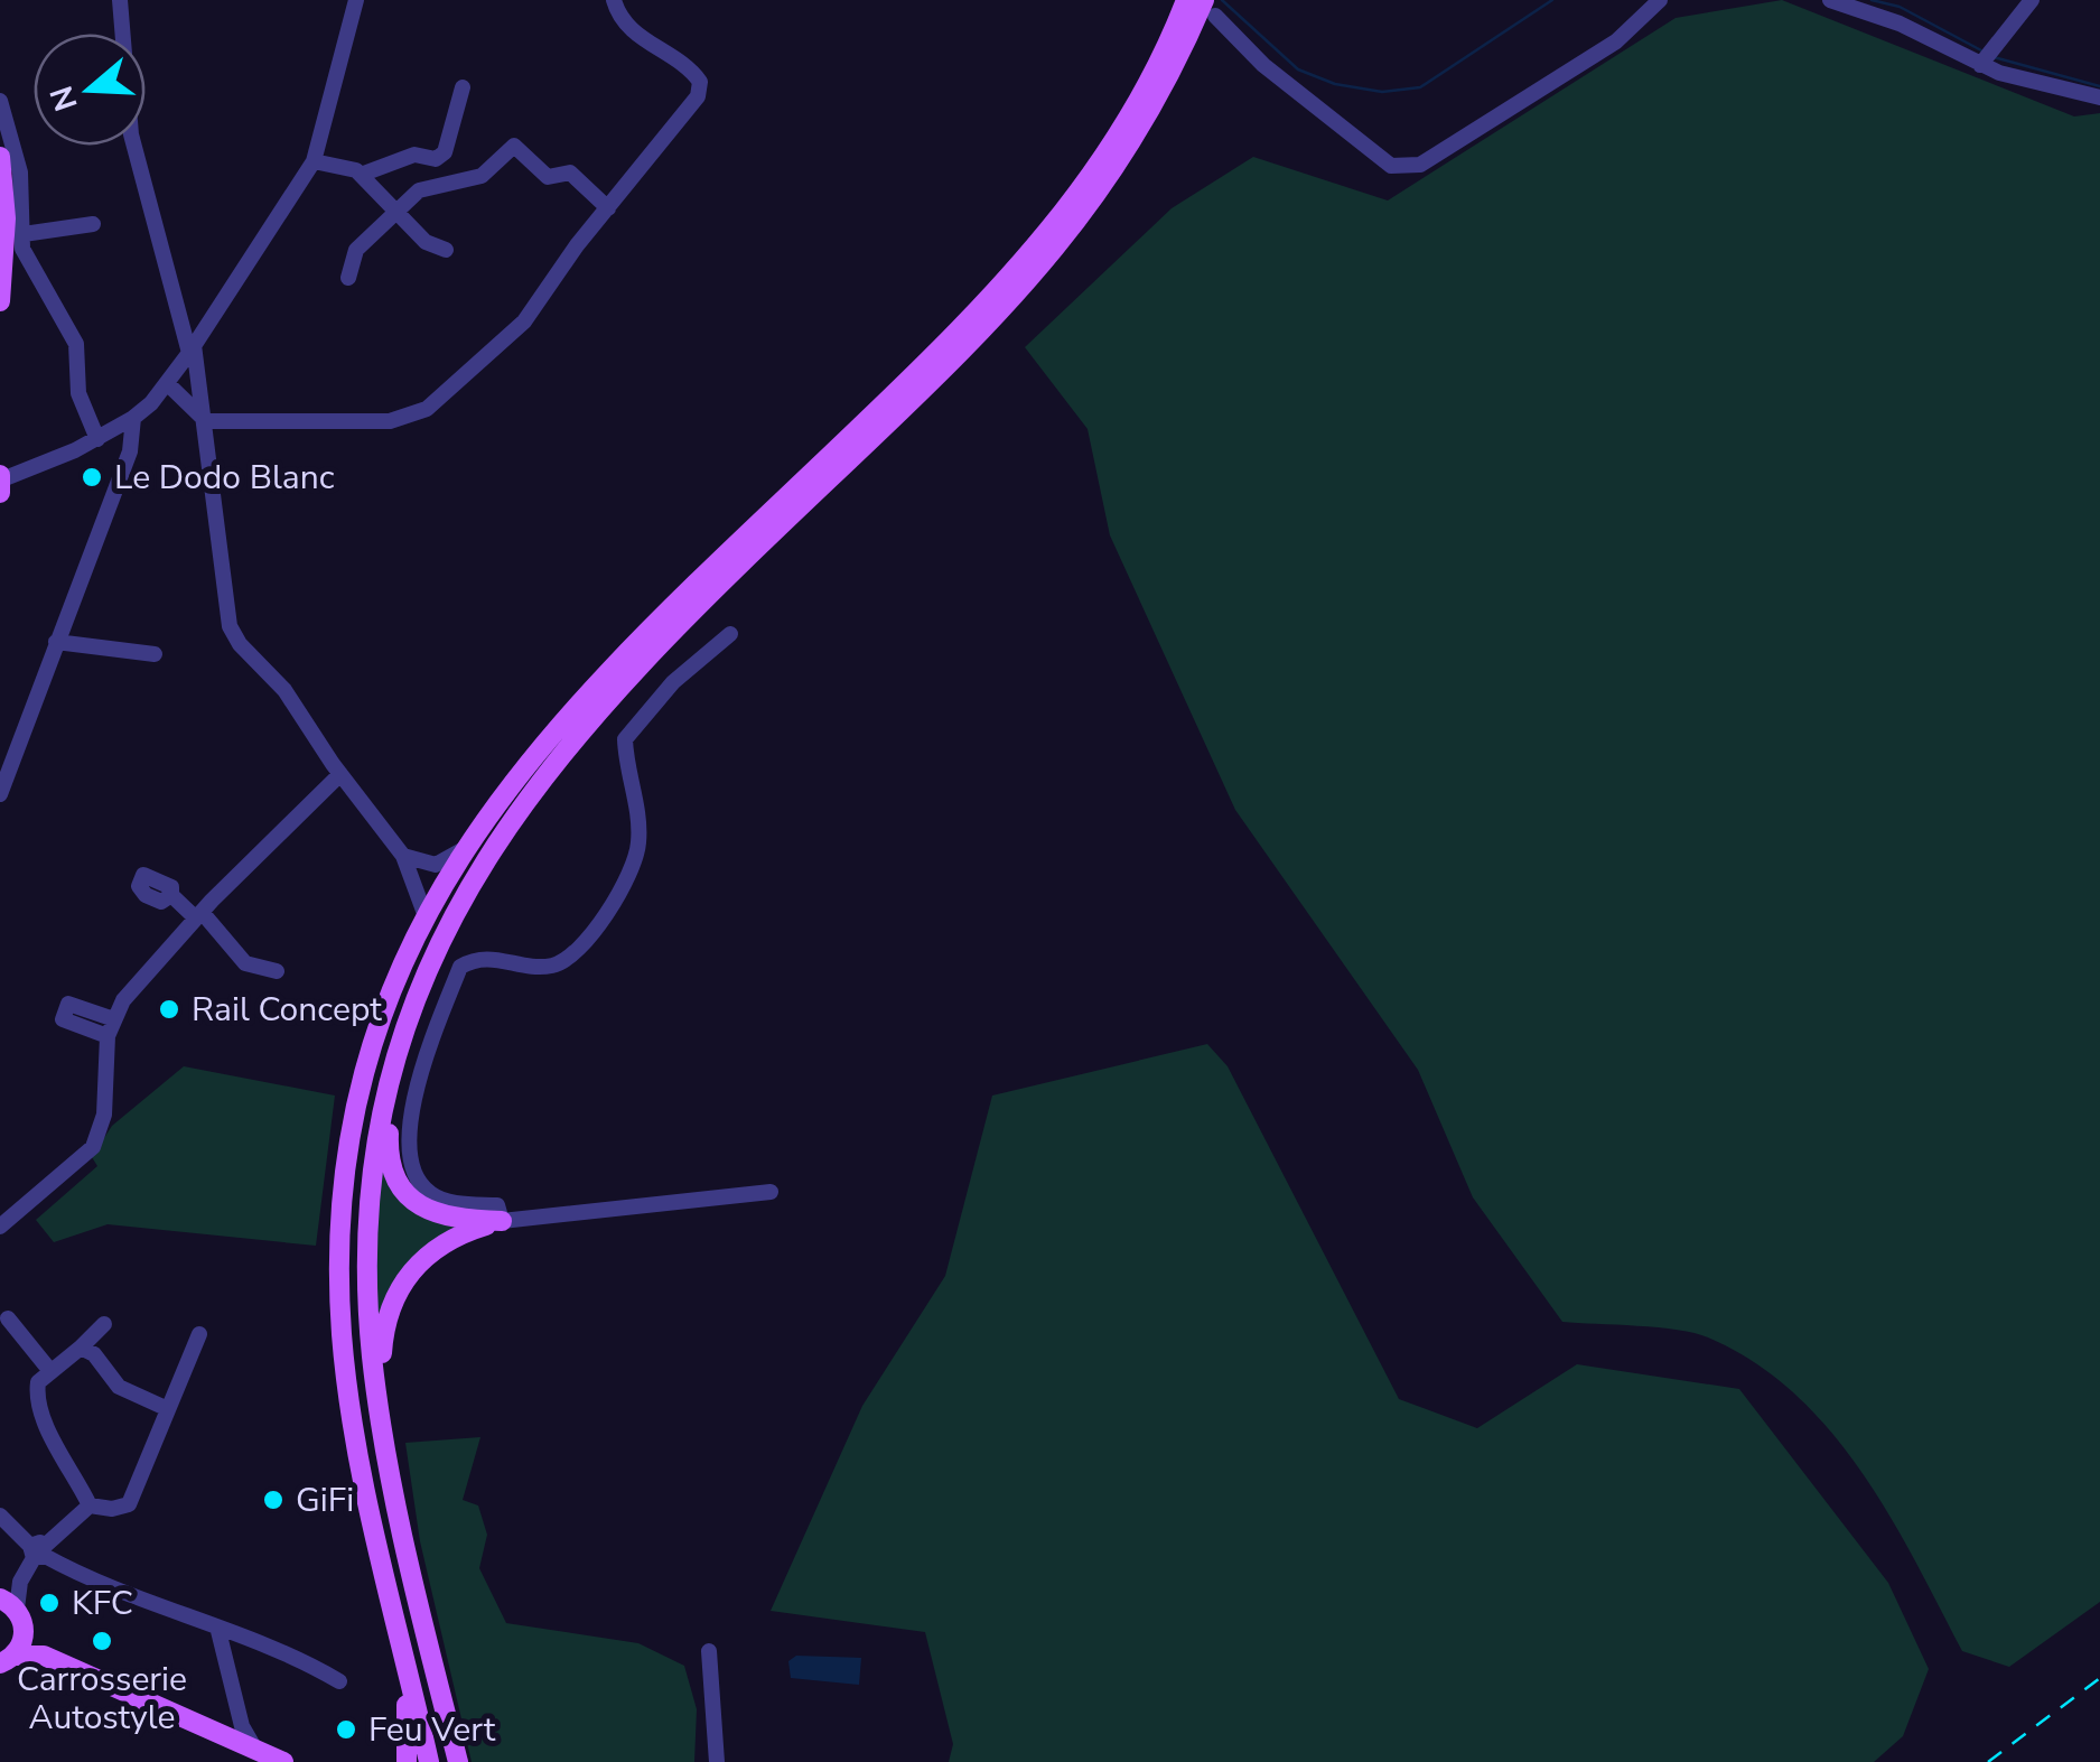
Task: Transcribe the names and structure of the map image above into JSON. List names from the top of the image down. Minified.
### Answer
{"places":["Le Dodo Blanc","Rail Concept","GiFi","KFC","Carrosserie Autostyle","Feu Vert"],"north":"left"}
